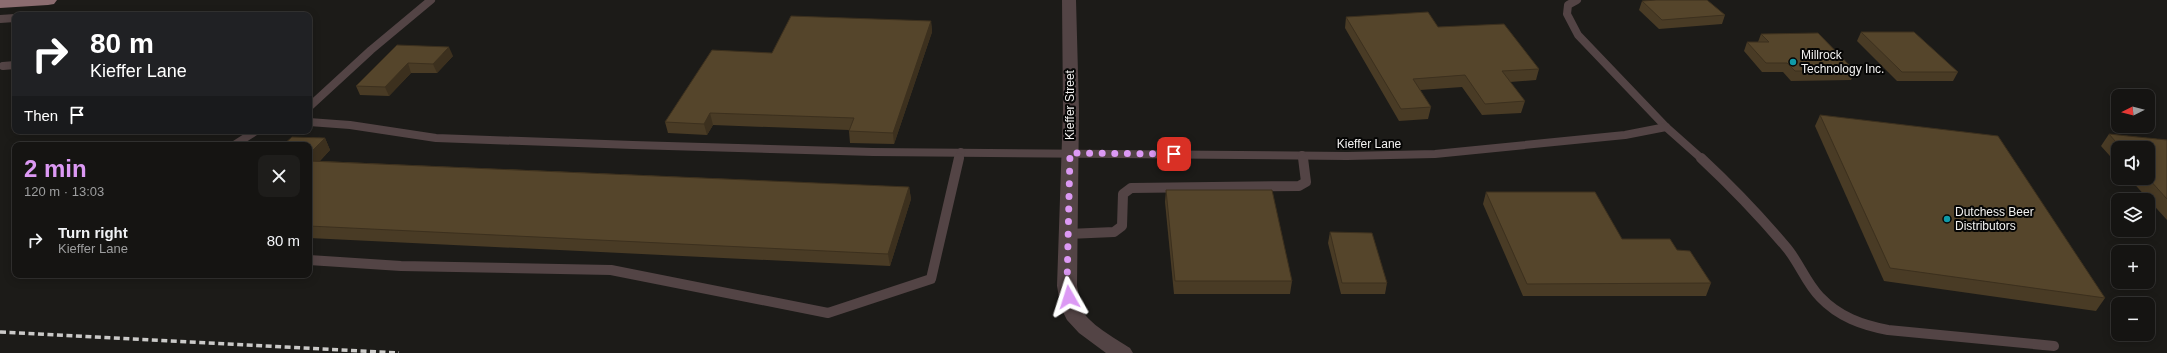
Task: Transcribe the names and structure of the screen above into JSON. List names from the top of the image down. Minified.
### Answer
{"streets":{"street":["Kieffer Street"],"lane":["Kieffer Lane"]},"crossings":[["Kieffer Street","Kieffer Lane"]],"places":["Millrock Technology Inc.","Dutchess Beer Distributors"],"north":"left","page":{"turn":["80 m","Kieffer Lane"],"map_buttons":["+","−"],"then":"Then","heading":["2 min","120 m · 13:03"],"list":[{"name":"Turn right","note":"Kieffer Lane","value":"80 m"}]}}
